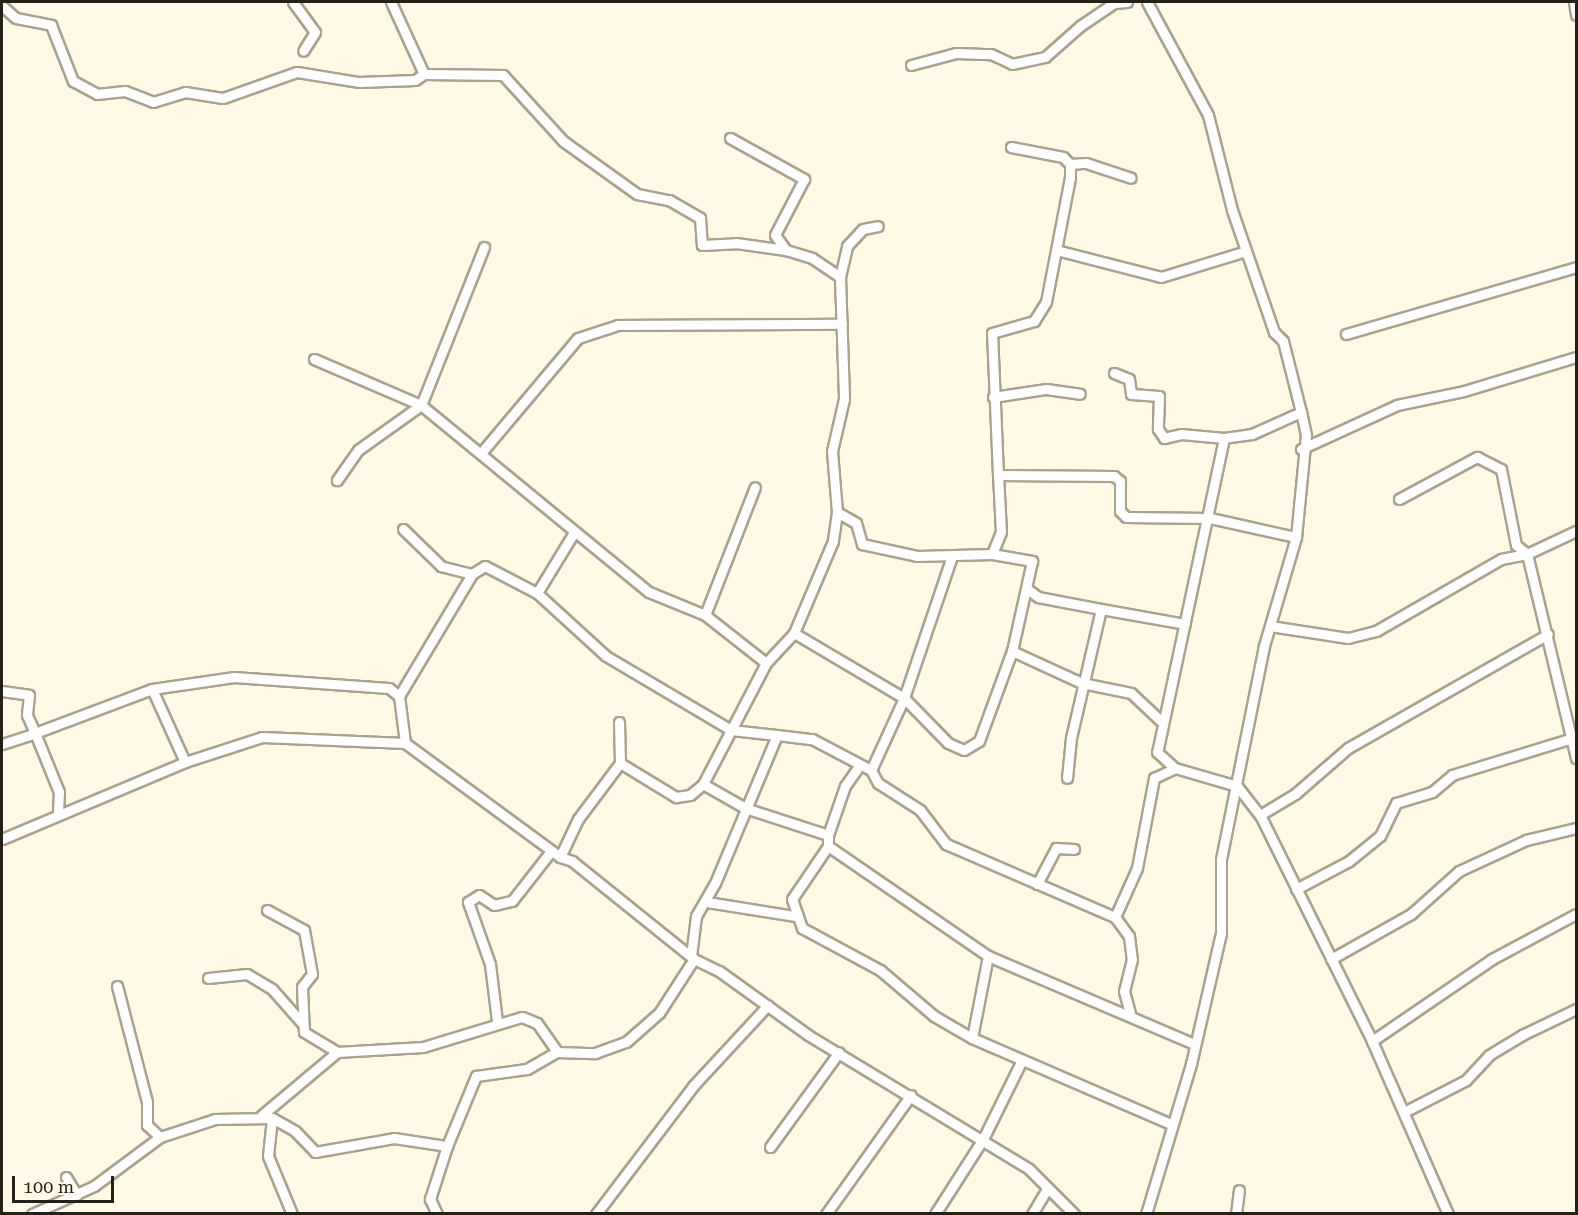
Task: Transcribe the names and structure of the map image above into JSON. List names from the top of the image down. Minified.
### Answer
{"scale_bar":"100 m"}
